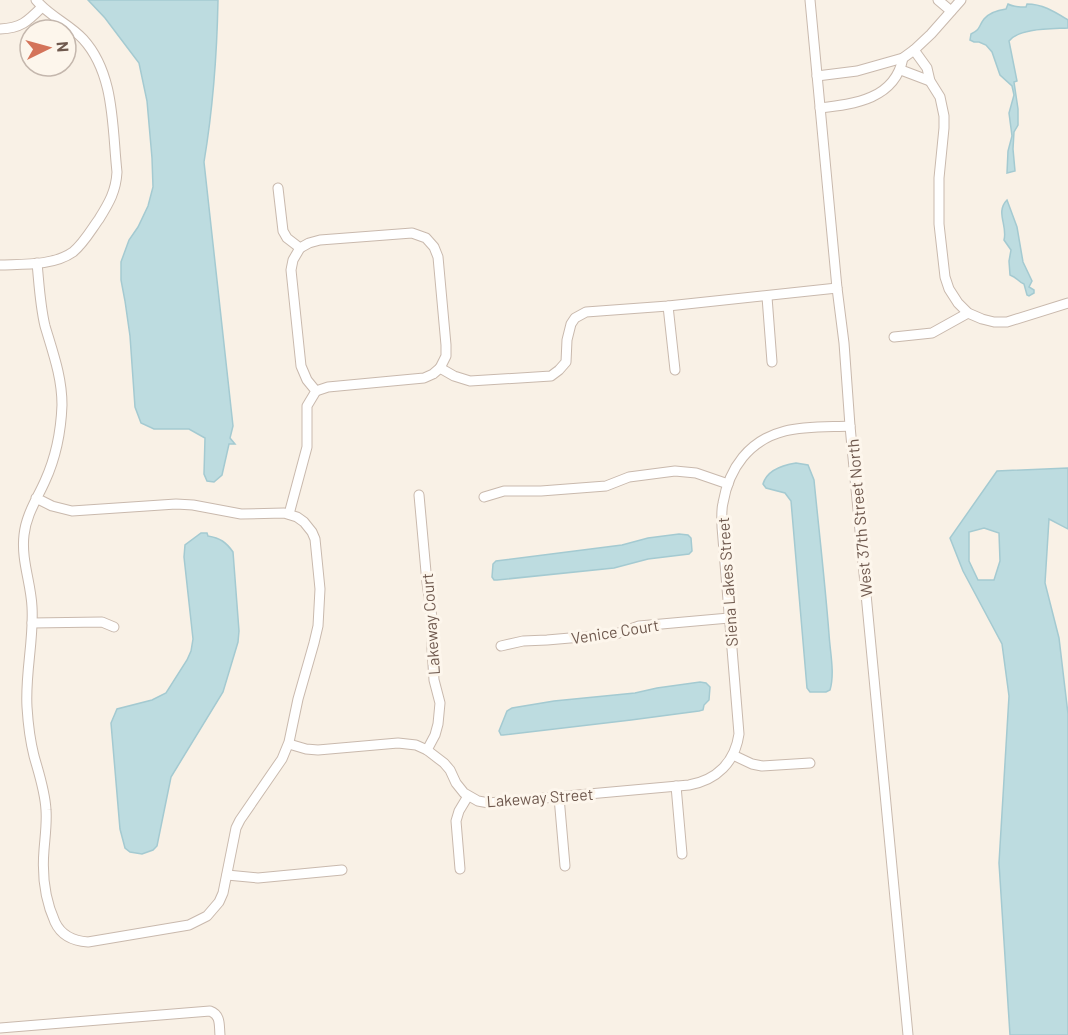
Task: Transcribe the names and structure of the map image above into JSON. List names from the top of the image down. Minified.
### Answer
{"streets":{"street":["West 37th Street North","Siena Lakes Street","Lakeway Court","Venice Court","Lakeway Street"]},"crossings":[["West 37th Street North","Siena Lakes Street"],["Siena Lakes Street","Venice Court"],["Siena Lakes Street","Lakeway Street"],["Lakeway Court","Lakeway Street"]],"north":"right"}
